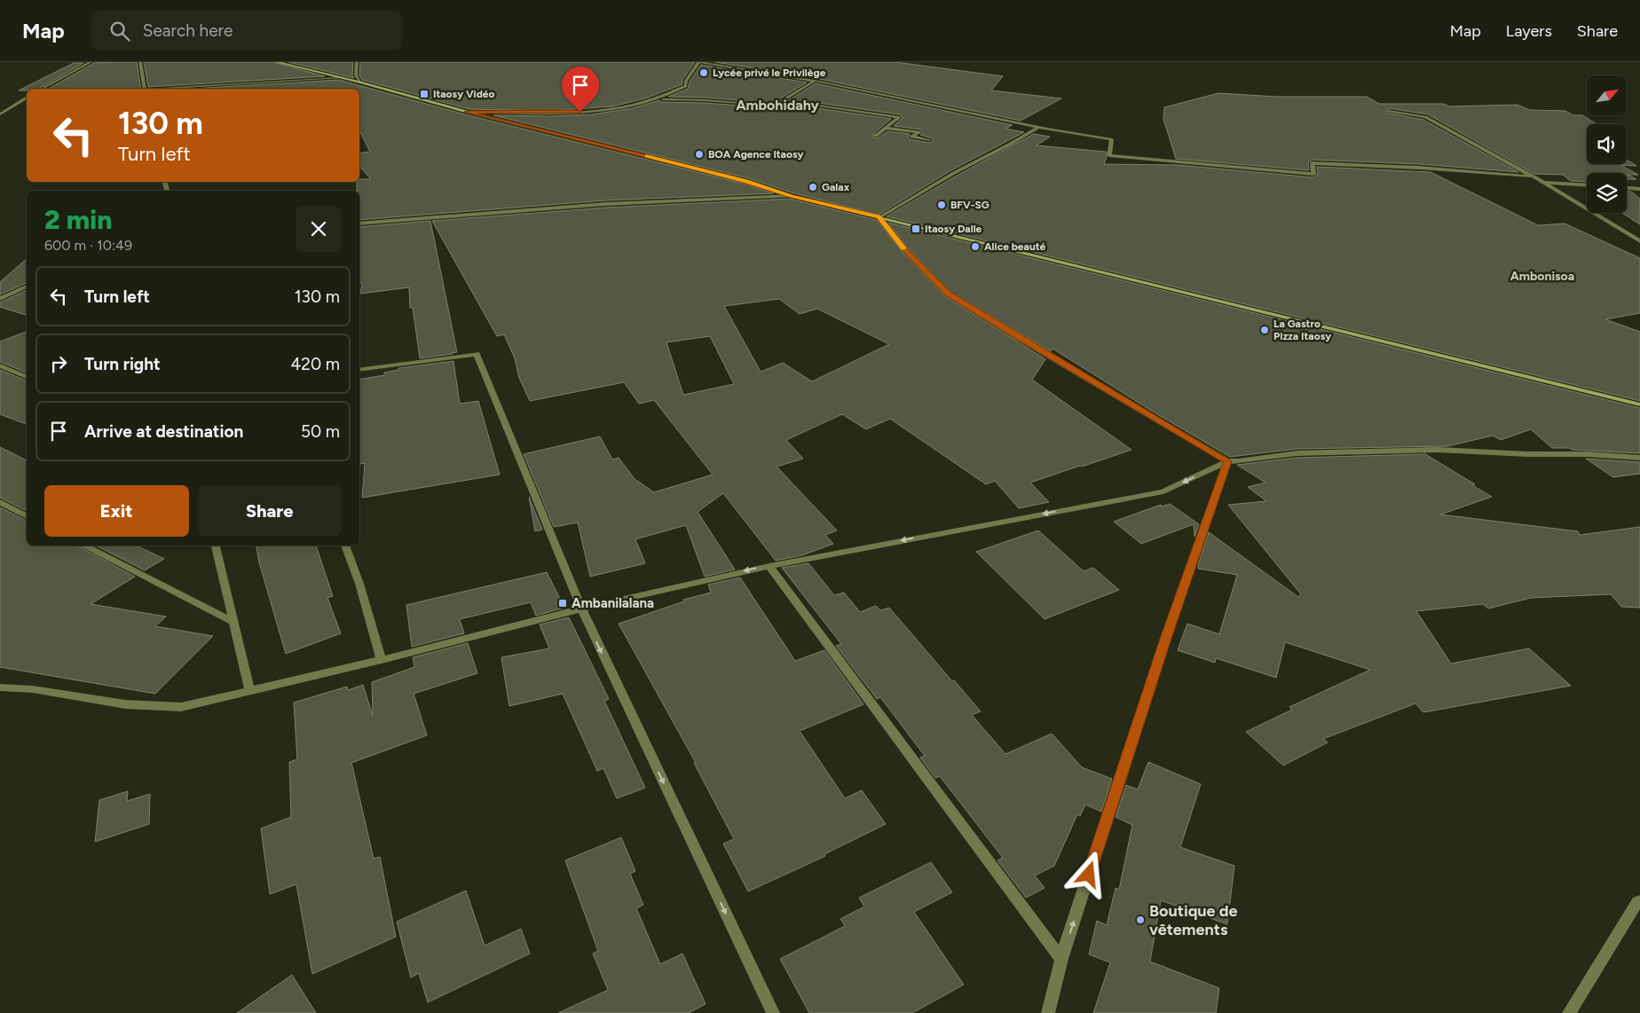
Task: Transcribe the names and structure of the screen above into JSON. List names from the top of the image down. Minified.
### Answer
{"districts":["Ambohidahy","Ambonisoa"],"places":{"other":["Lycée privé le Privilège","BOA Agence Itaosy","Galax","BFV-SG","Alice beauté","La Gastro Pizza Itaosy","Boutique de vêtements"],"transit":["Itaosy Vidéo","Itaosy Dalle","Ambanilalana"]},"north":"top right","page":{"header":"Map","search":"Search here","nav":["Map","Layers","Share"],"turn":["130 m","Turn left"],"heading":["2 min","600 m · 10:49"],"list":[{"name":"Turn left","value":"130 m"},{"name":"Turn right","value":"420 m"},{"name":"Arrive at destination","value":"50 m"}],"buttons":["Exit","Share"]}}
